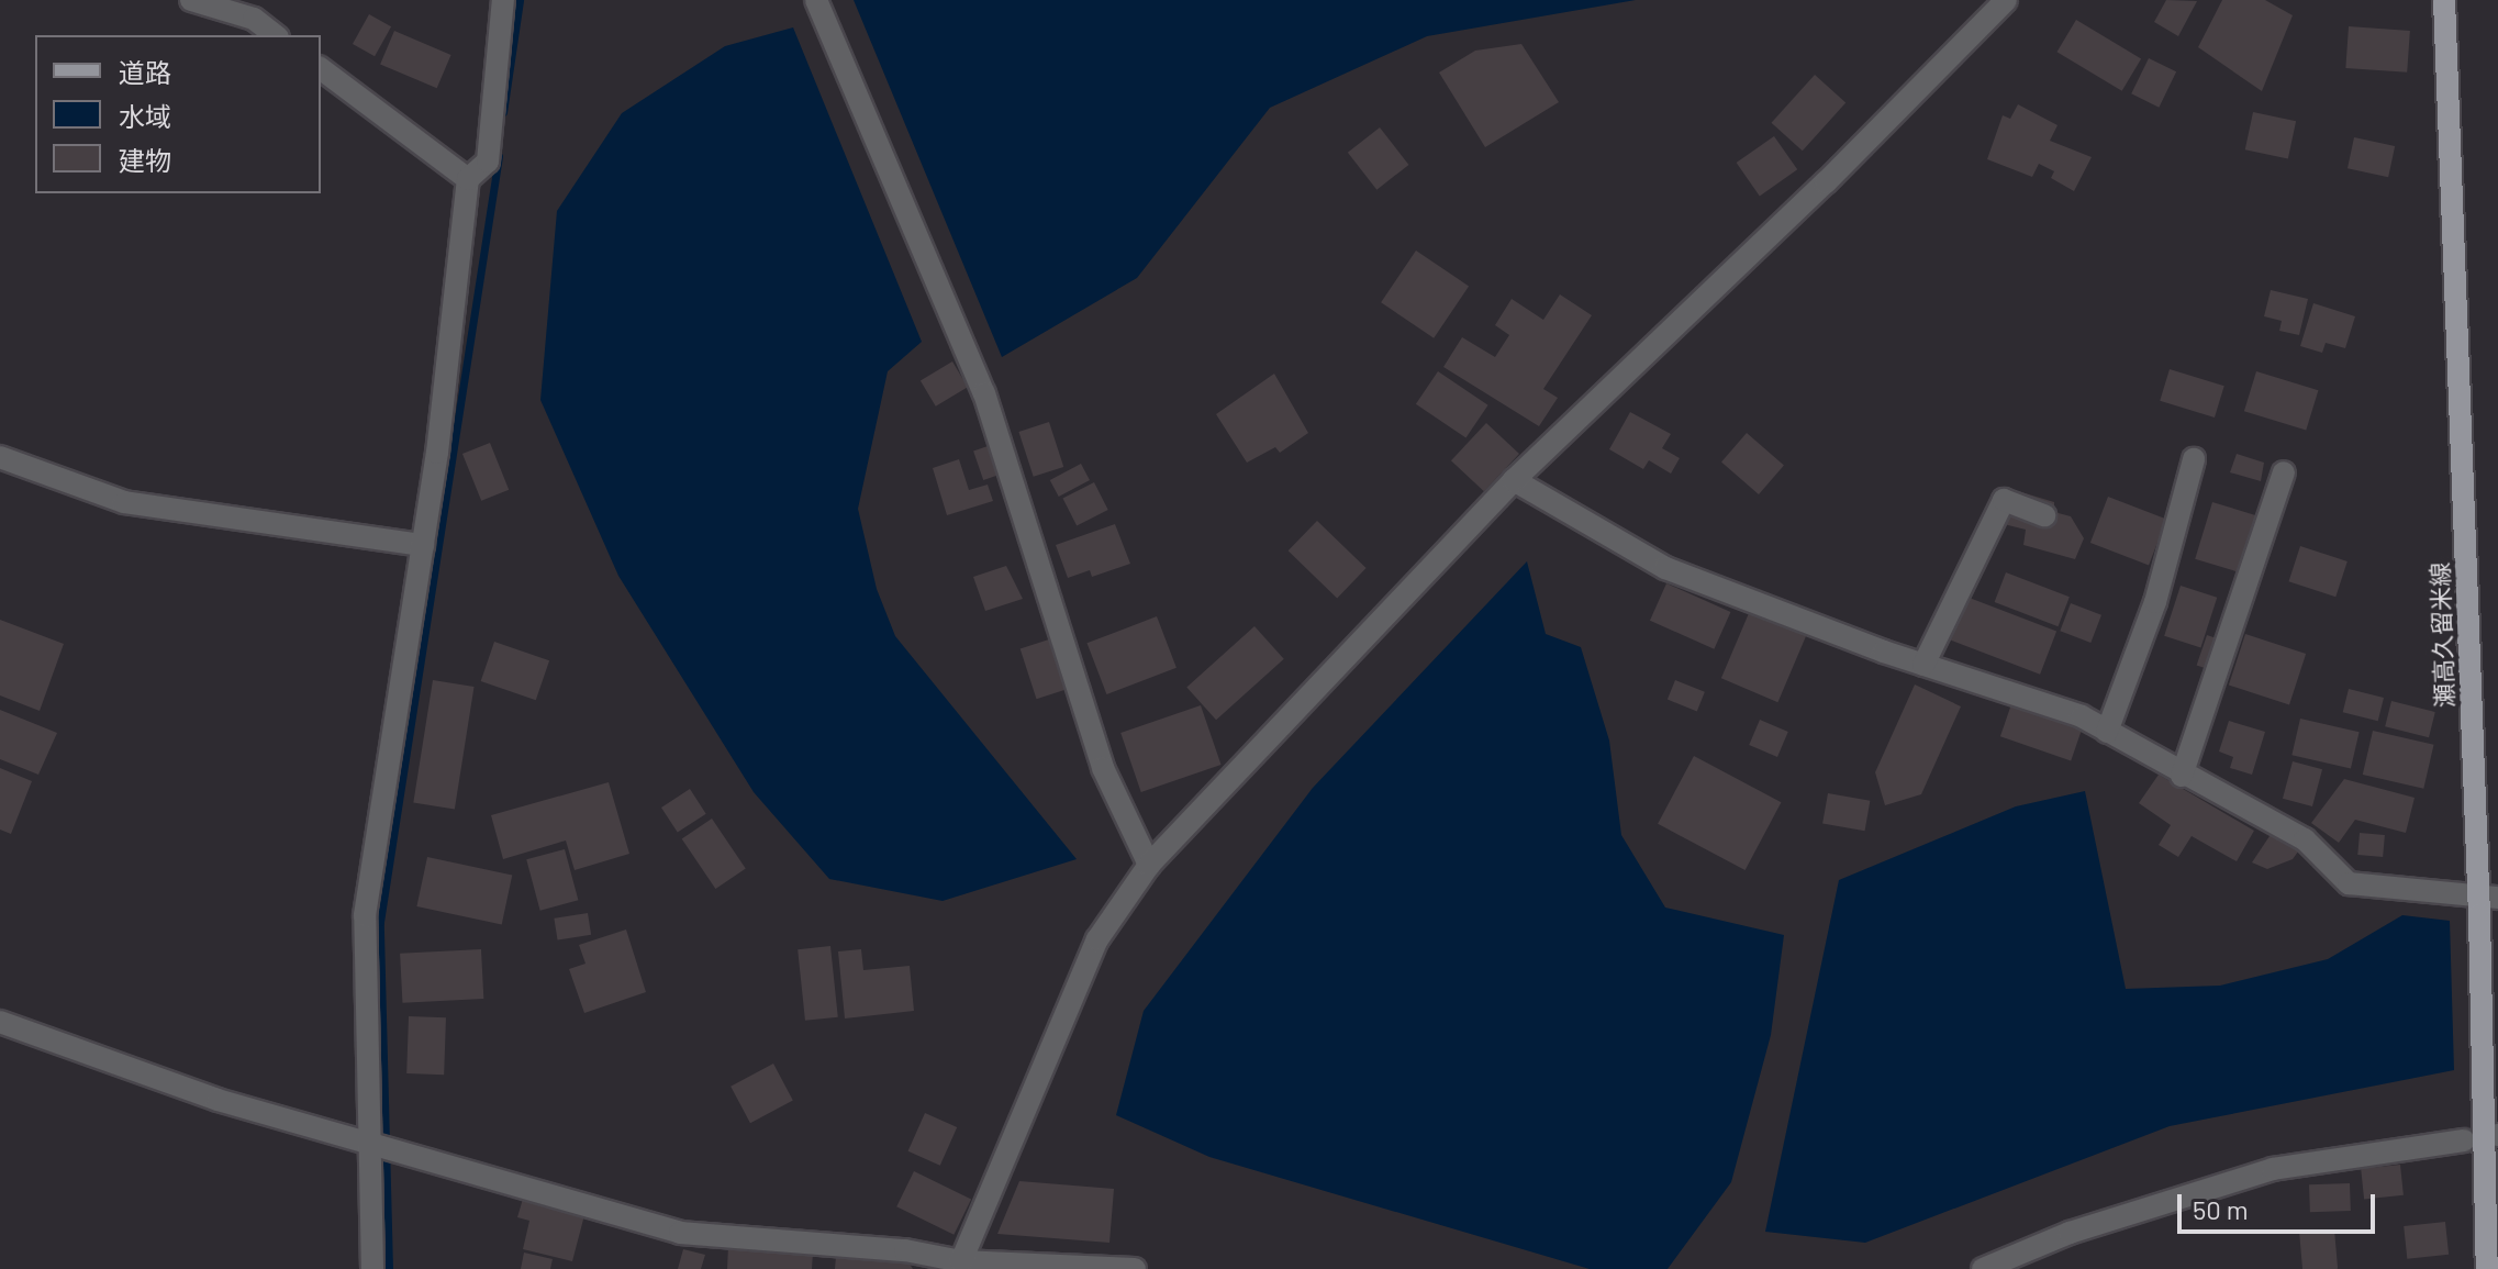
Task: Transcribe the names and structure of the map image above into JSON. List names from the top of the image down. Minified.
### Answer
{"streets":{"main road":["瀬高久留米線"]},"legend":["道路","水域","建物"],"scale_bar":"50 m"}
